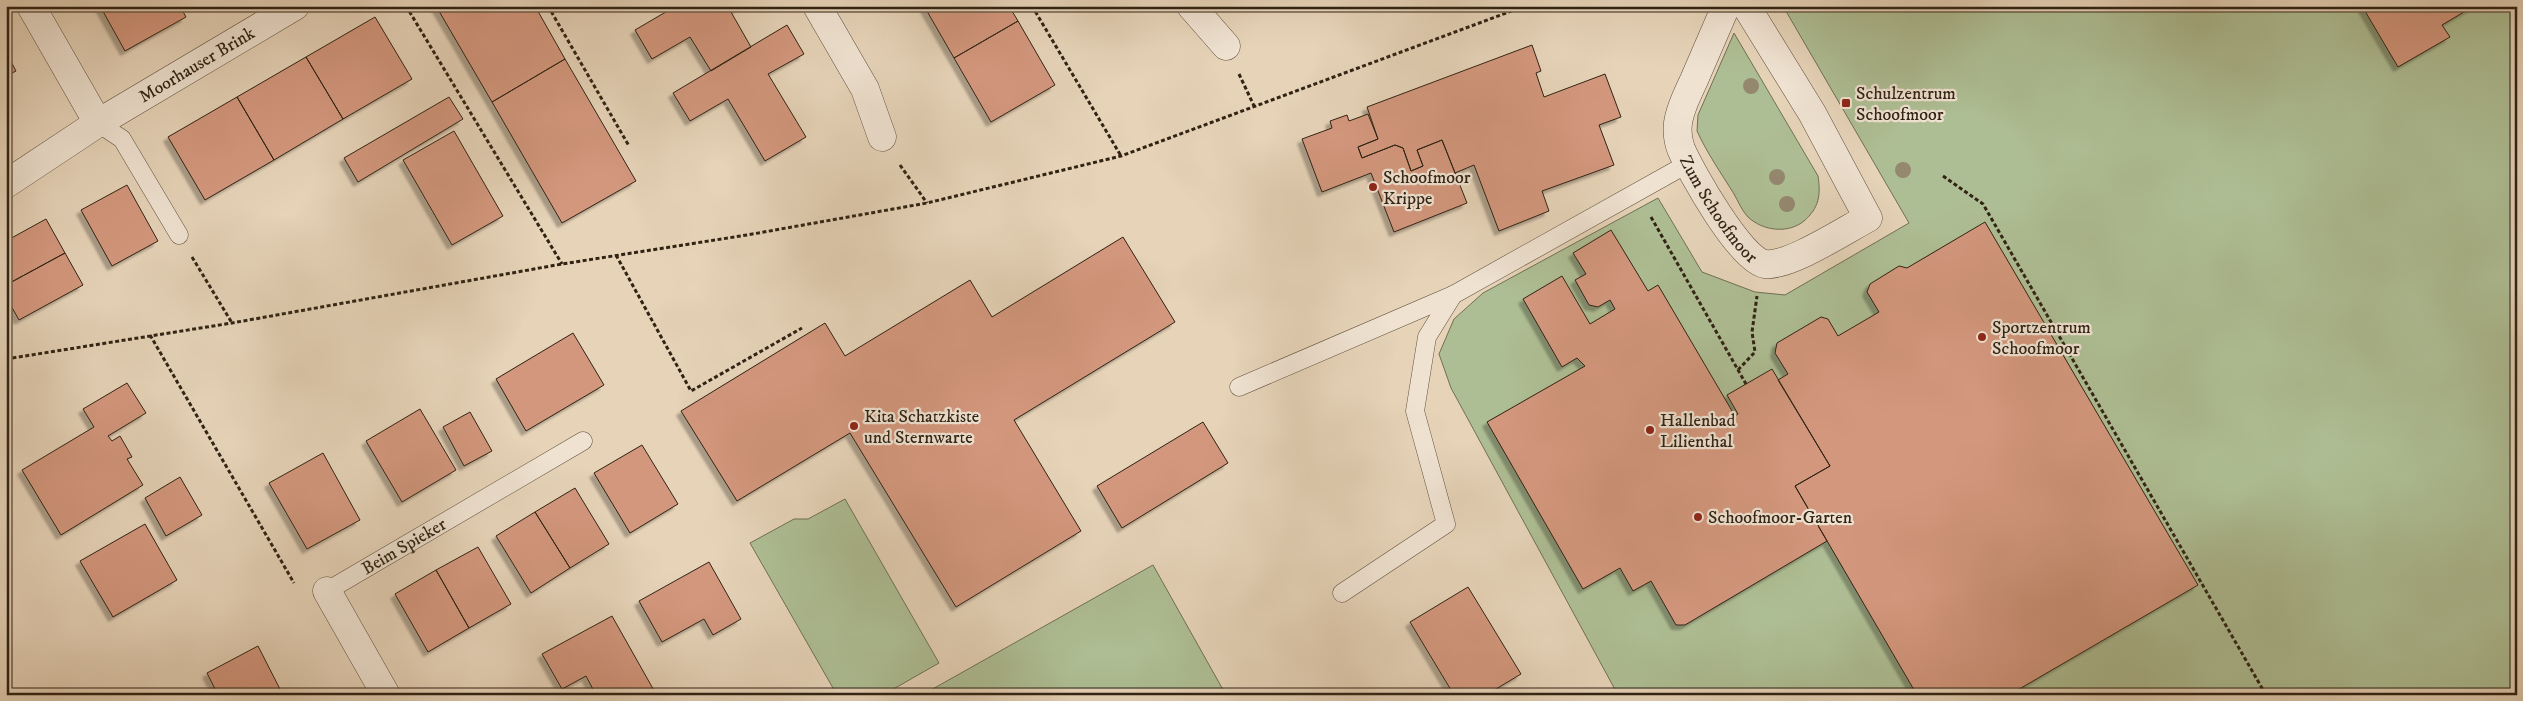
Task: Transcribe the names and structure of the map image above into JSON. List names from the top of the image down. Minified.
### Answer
{"streets":{"street":["Moorhauser Brink","Zum Schoofmoor"],"lane":["Beim Spieker"]},"places":{"transit":["Schulzentrum Schoofmoor"],"other":["Schoofmoor Krippe","Sportzentrum Schoofmoor","Kita Schatzkiste und Sternwarte","Hallenbad Lilienthal","Schoofmoor-Garten"]}}
